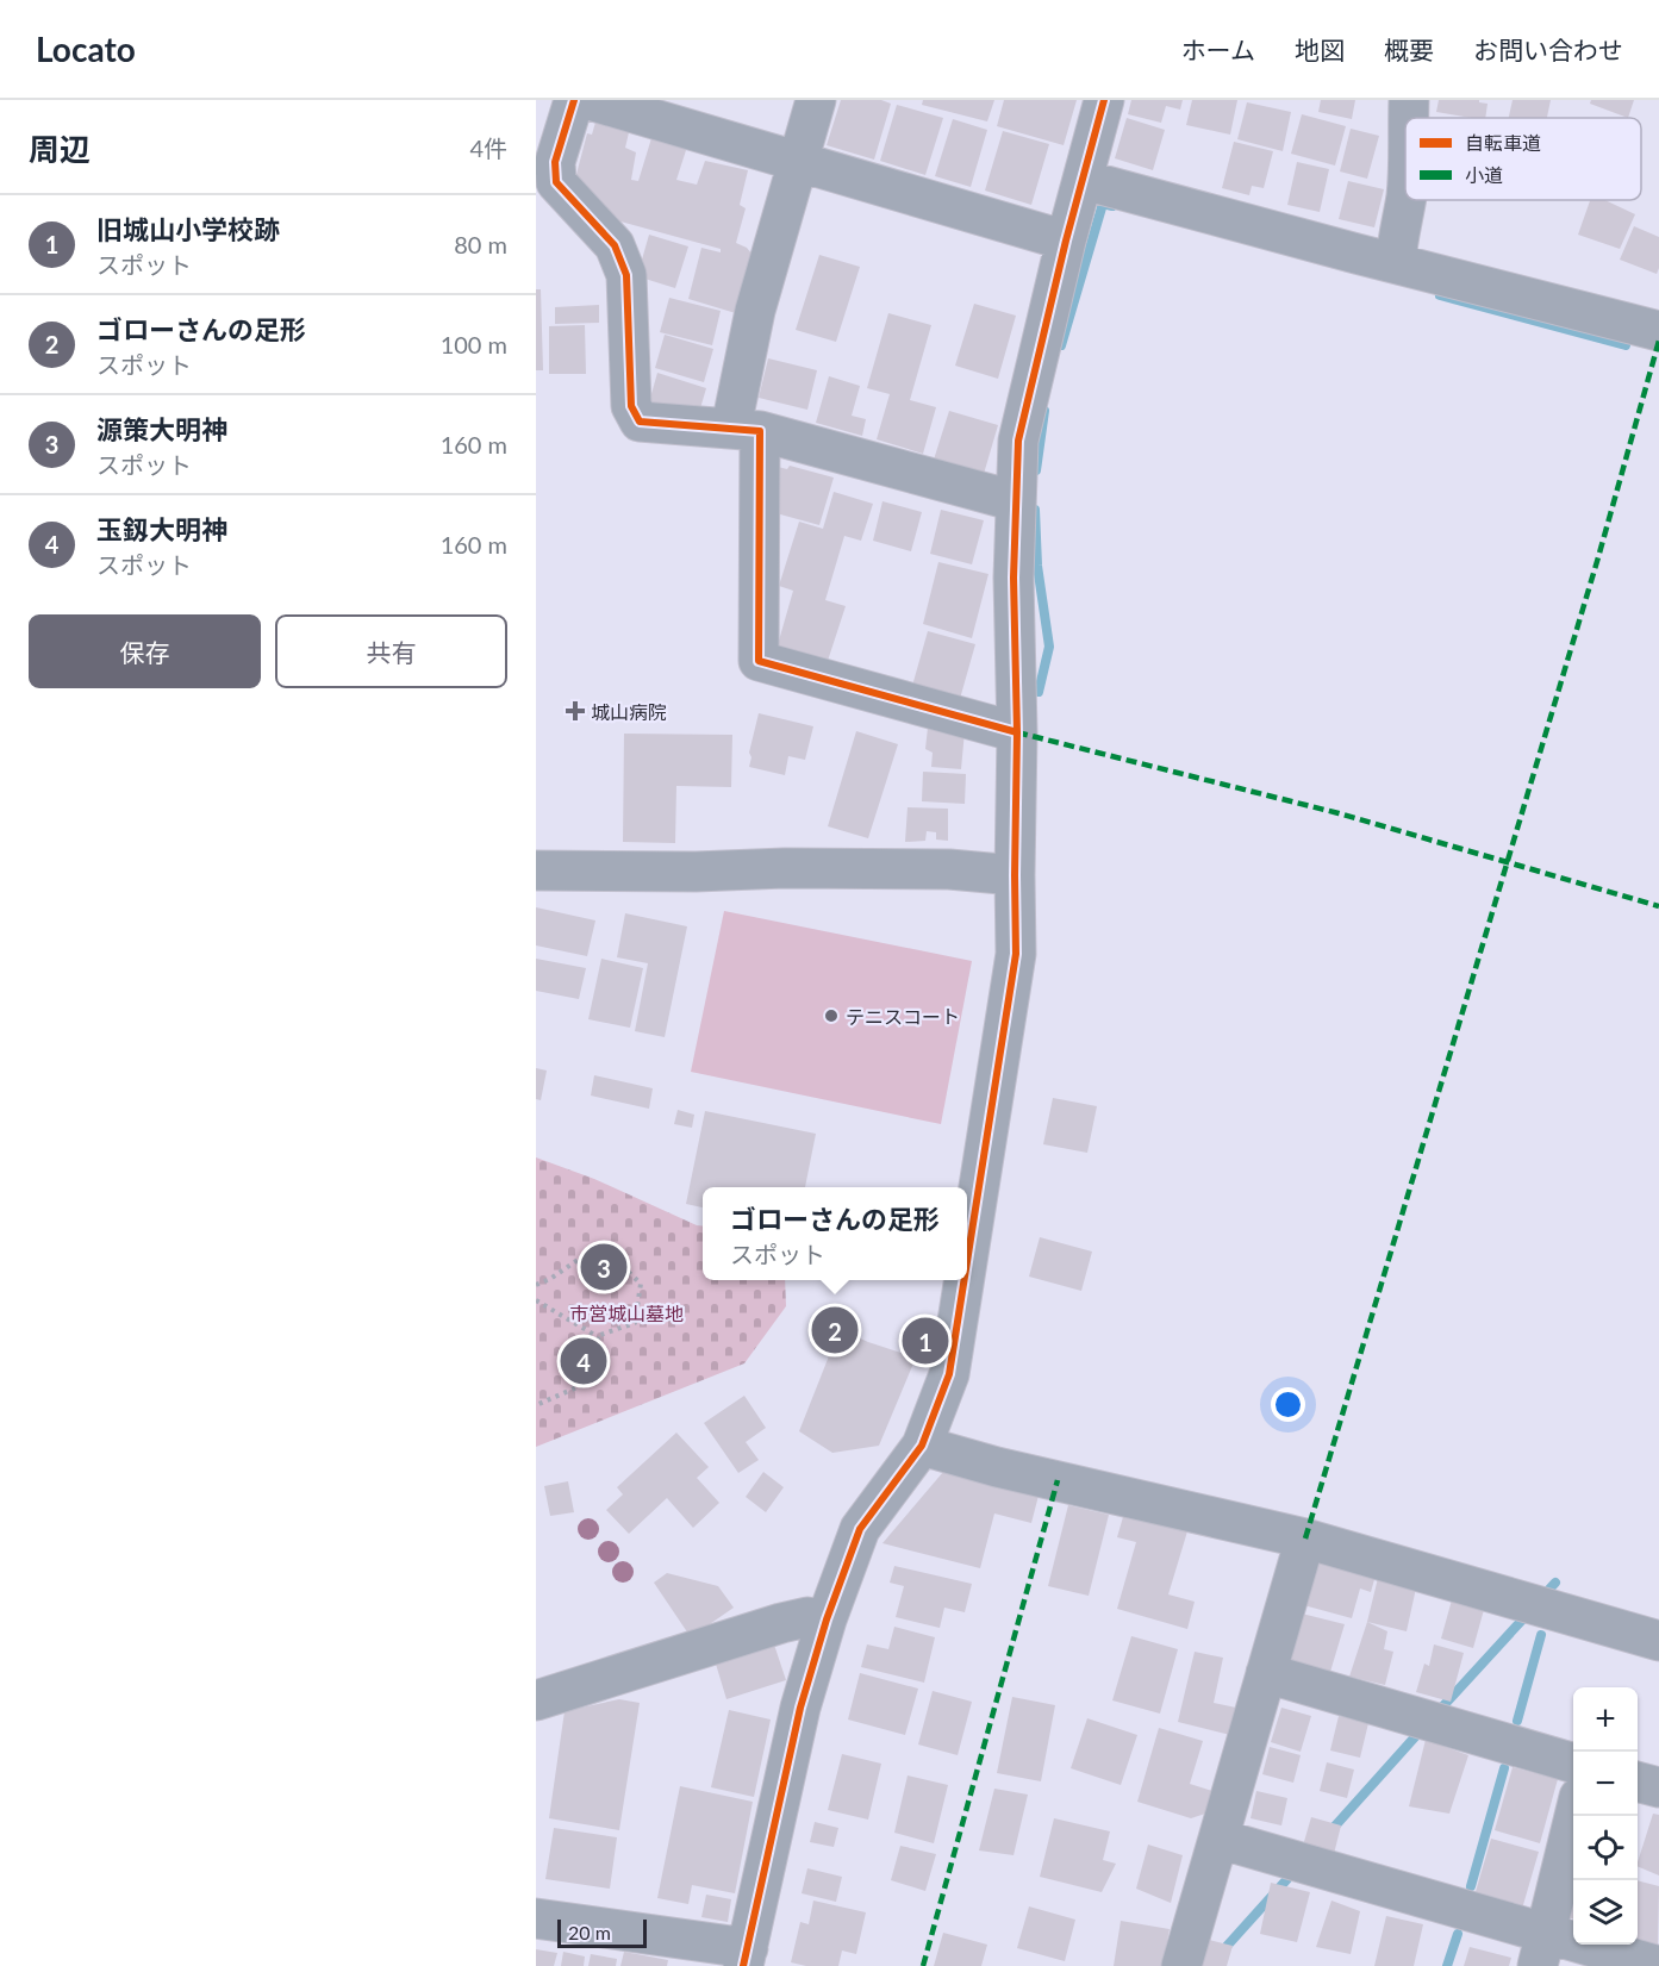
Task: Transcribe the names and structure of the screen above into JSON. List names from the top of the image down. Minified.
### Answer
{"parks":["市営城山墓地"],"places":{"health":["城山病院"],"other":["テニスコート"]},"legend":["自転車道","小道"],"scale_bar":"20 m","page":{"header":"Locato","nav":["ホーム","地図","概要","お問い合わせ"],"heading":["周辺","4件"],"list":[{"mark":"1","name":"旧城山小学校跡","note":"スポット","value":"80 m"},{"mark":"2","name":"ゴローさんの足形","note":"スポット","value":"100 m"},{"mark":"3","name":"源策大明神","note":"スポット","value":"160 m"},{"mark":"4","name":"玉釼大明神","note":"スポット","value":"160 m"}],"buttons":["保存","共有"],"popup":["ゴローさんの足形","スポット"],"pins":["3","2","1","4"],"map_buttons":["+","−"],"scale":"20 m"}}
